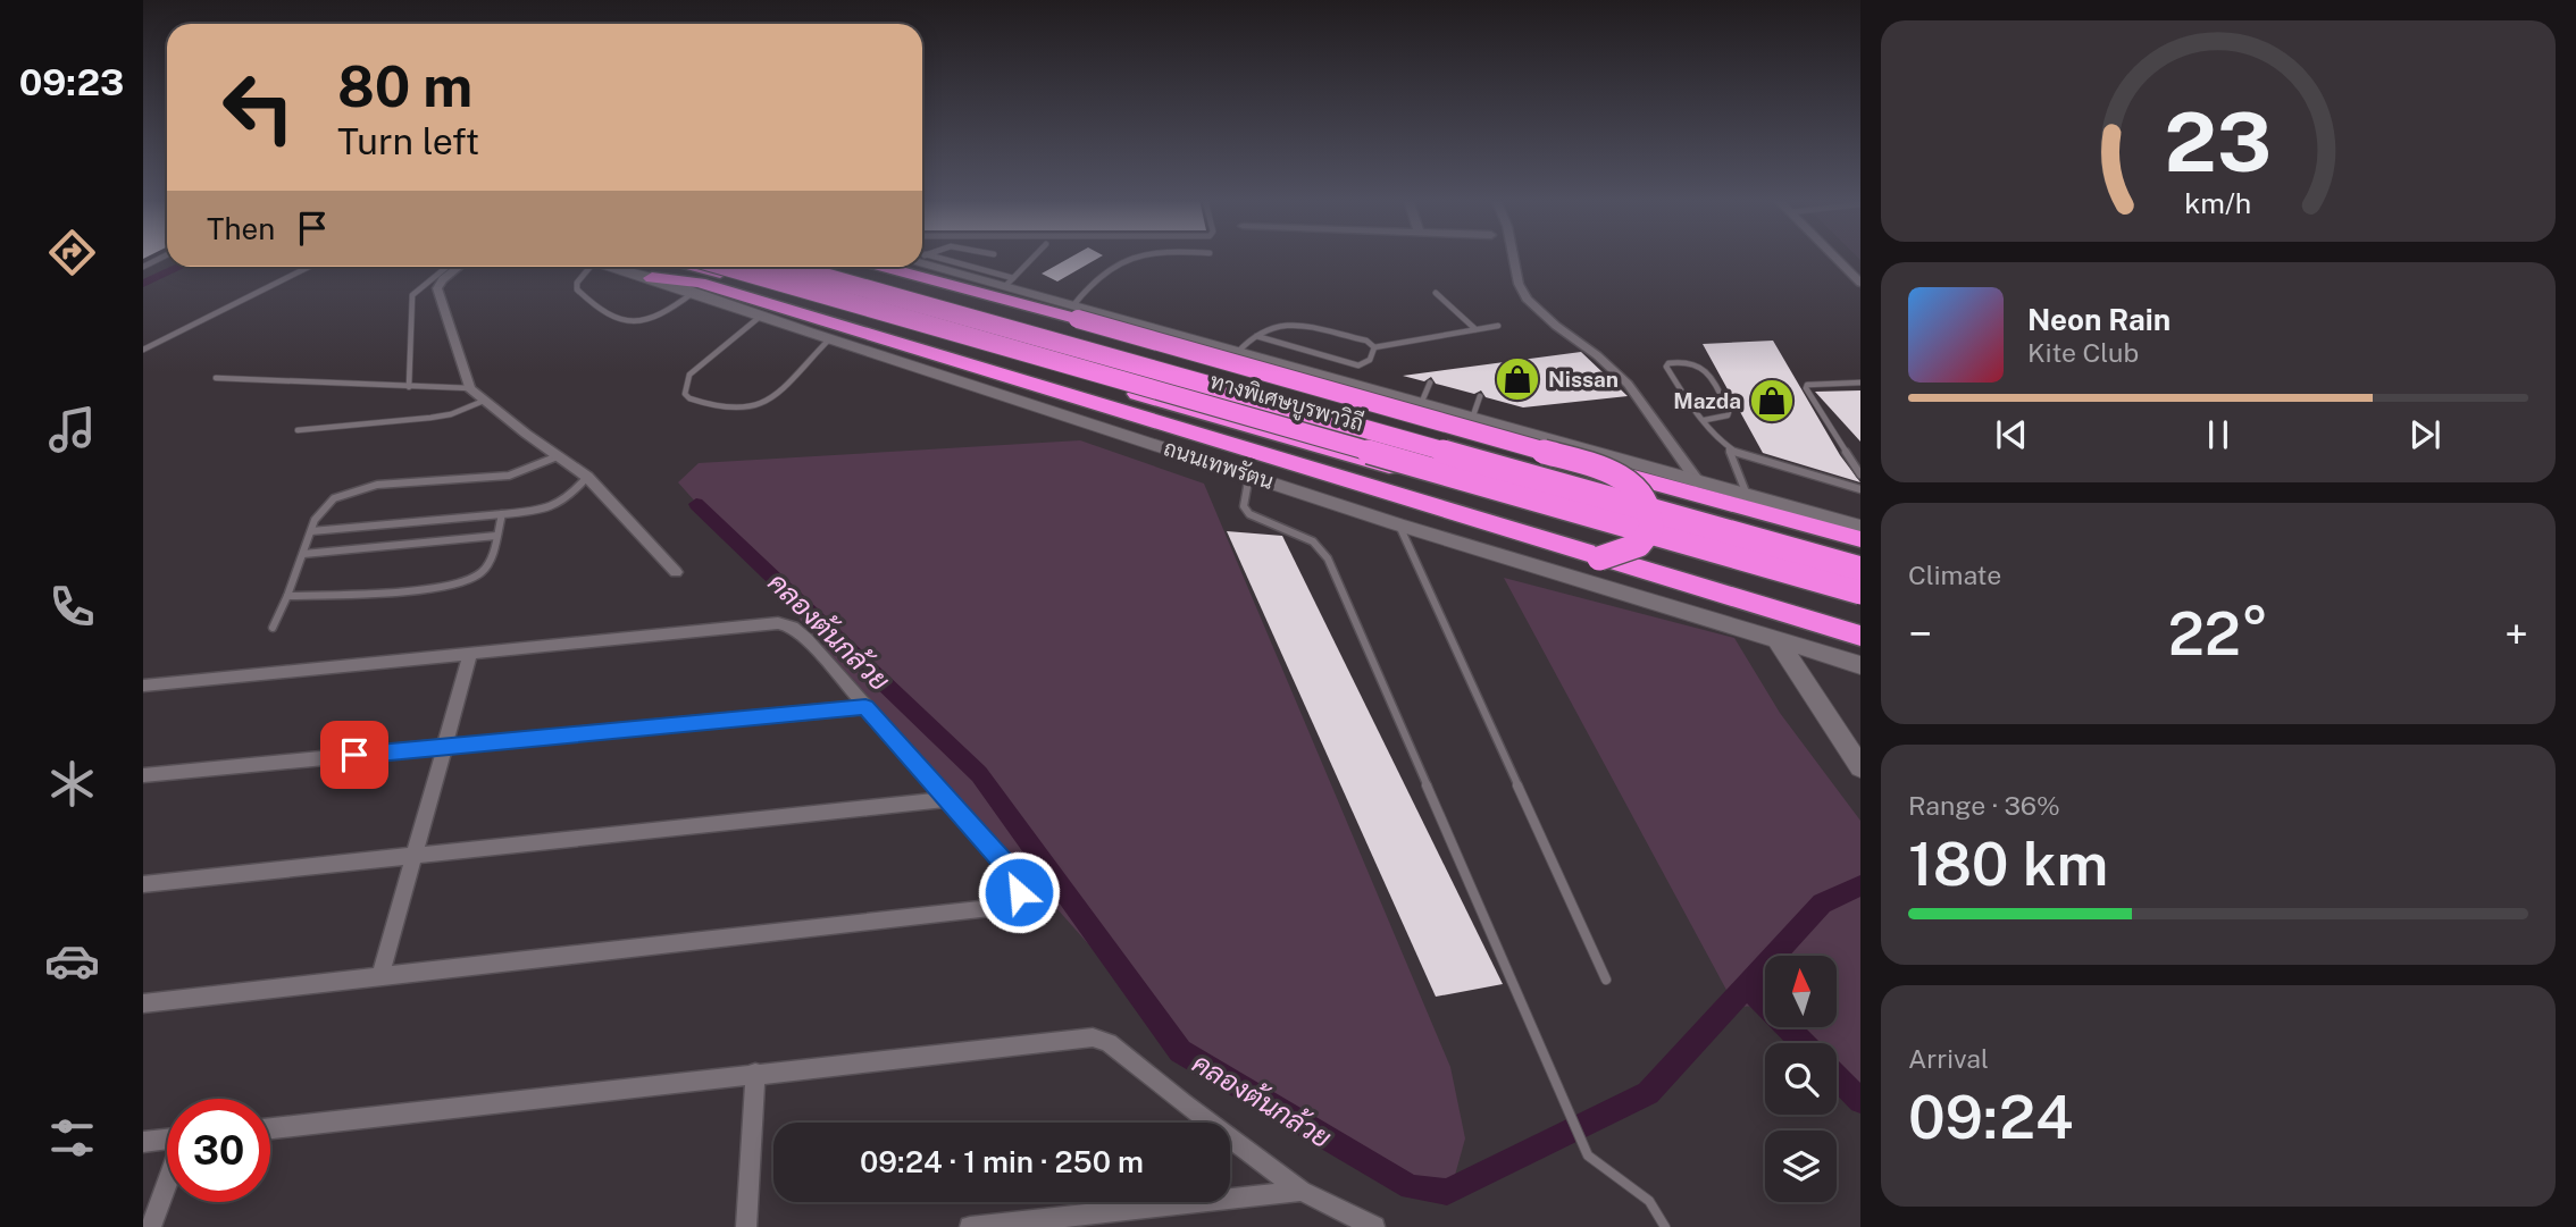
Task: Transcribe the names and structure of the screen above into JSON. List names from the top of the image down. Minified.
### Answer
{"streets":{"highway":["ทางพิเศษบูรพาวิถี","ถนนเทพรัตน"]},"crossings":[["ทางพิเศษบูรพาวิถี","ถนนเทพรัตน"]],"water":["คลองต้นกล้วย"],"places":{"shop":["Nissan","Mazda"]},"north":"top","page":{"tabs":"09:23","turn":["80 m","Turn left"],"then":"Then","song":["Neon Rain","Kite Club"],"tile":["Climate",["Range · 36%","180 km"],["Arrival","09:24"]],"heat":["−","22°","+"],"limit":"30","trip":"09:24 · 1 min · 250 m","gauge":["23","km/h"]}}
